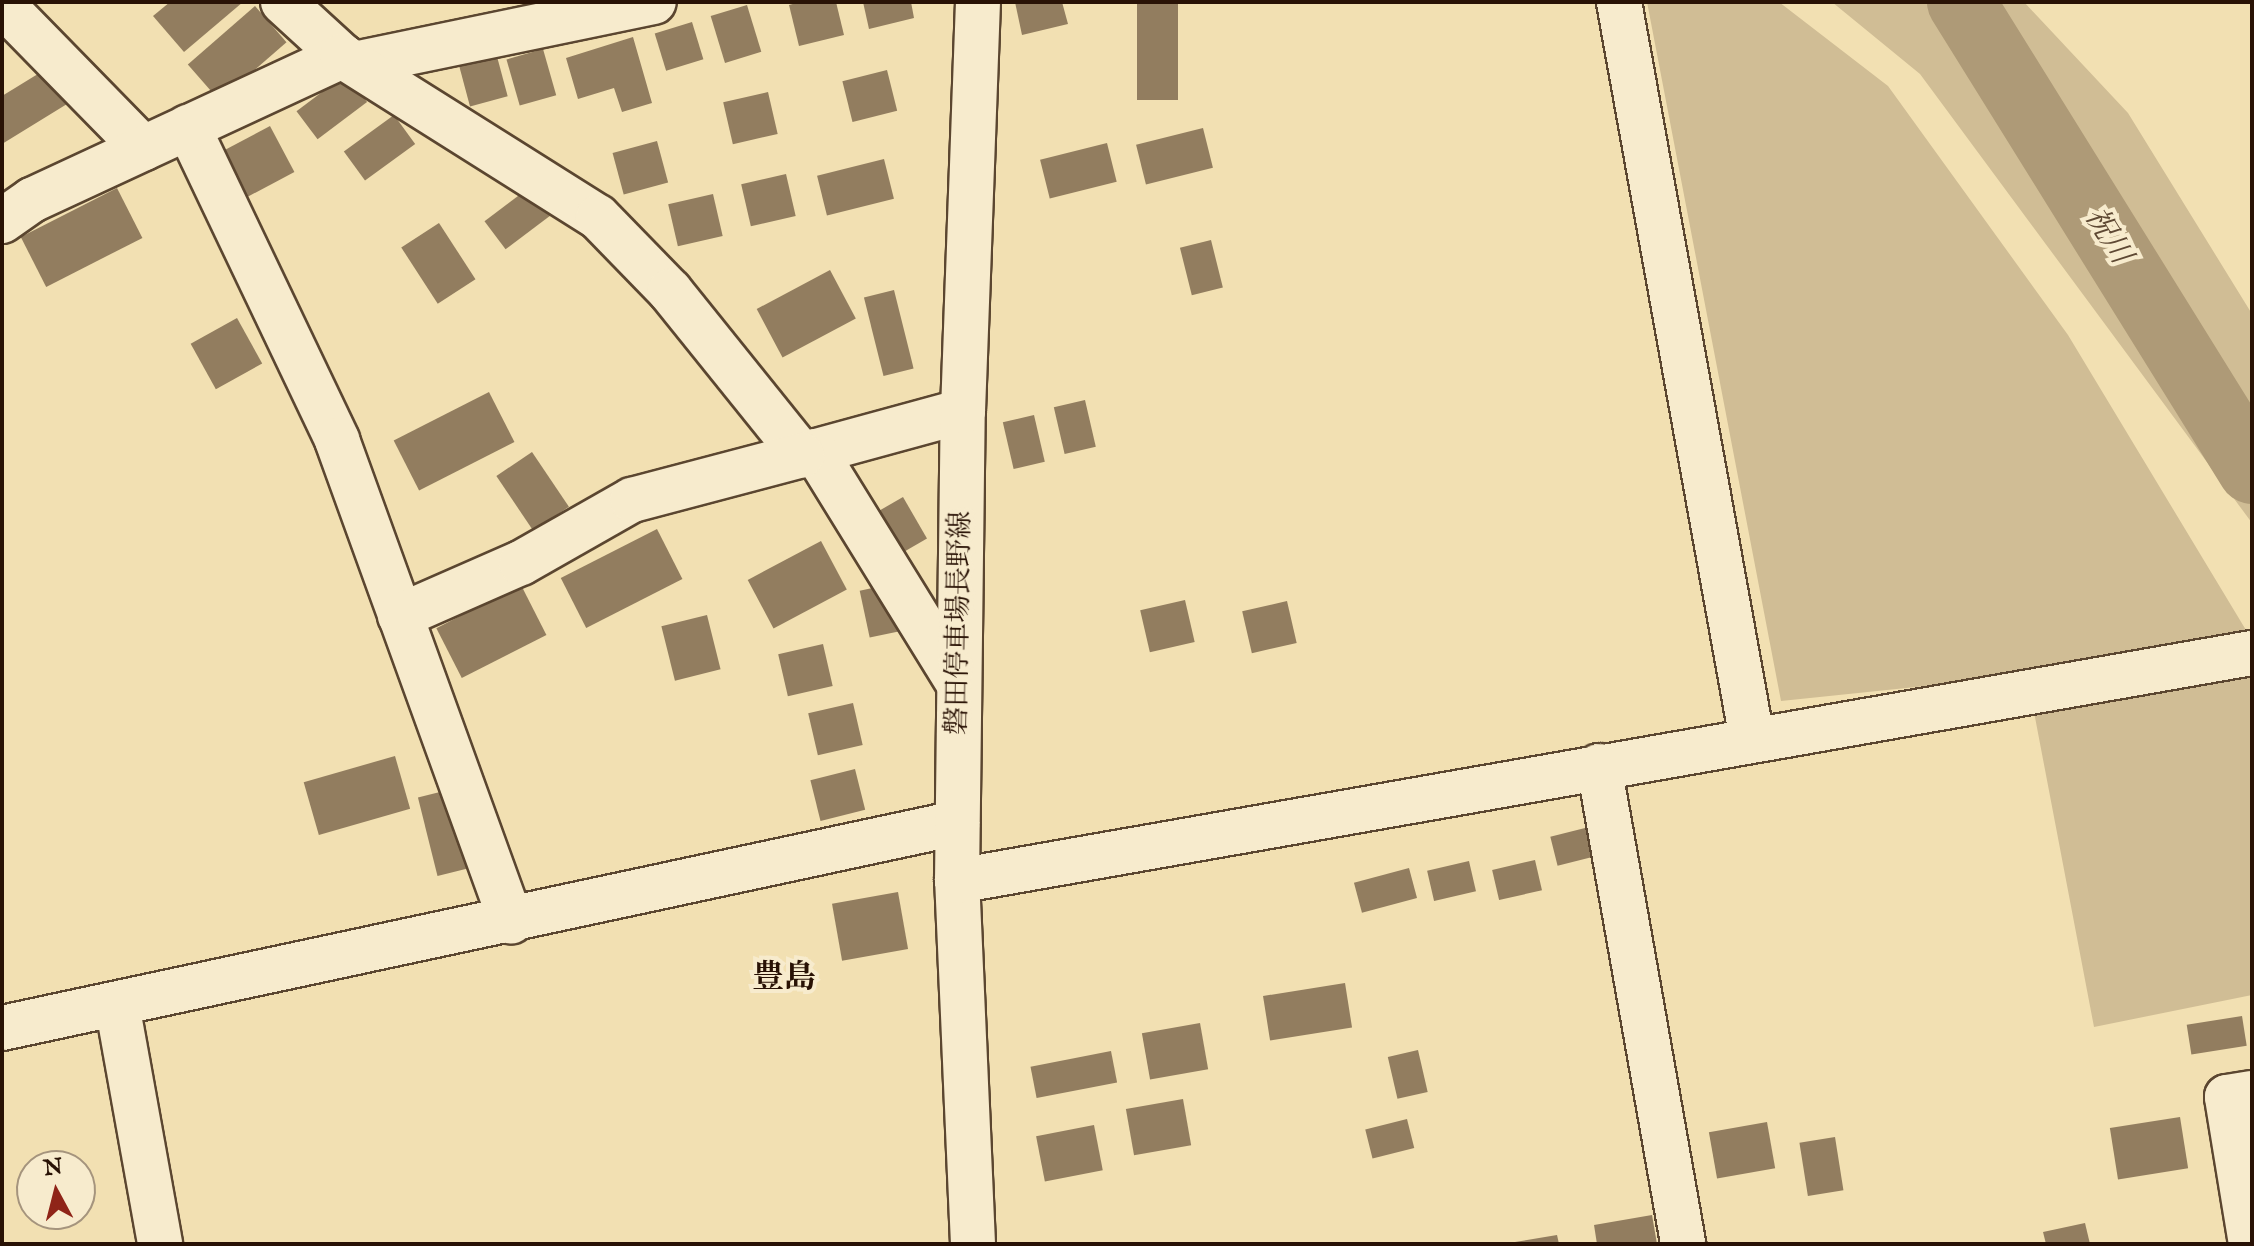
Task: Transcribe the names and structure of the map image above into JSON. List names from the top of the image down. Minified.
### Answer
{"streets":{"street":["磐田停車場長野線"]},"districts":["豊島"],"water":["祝川"],"north":"top"}
